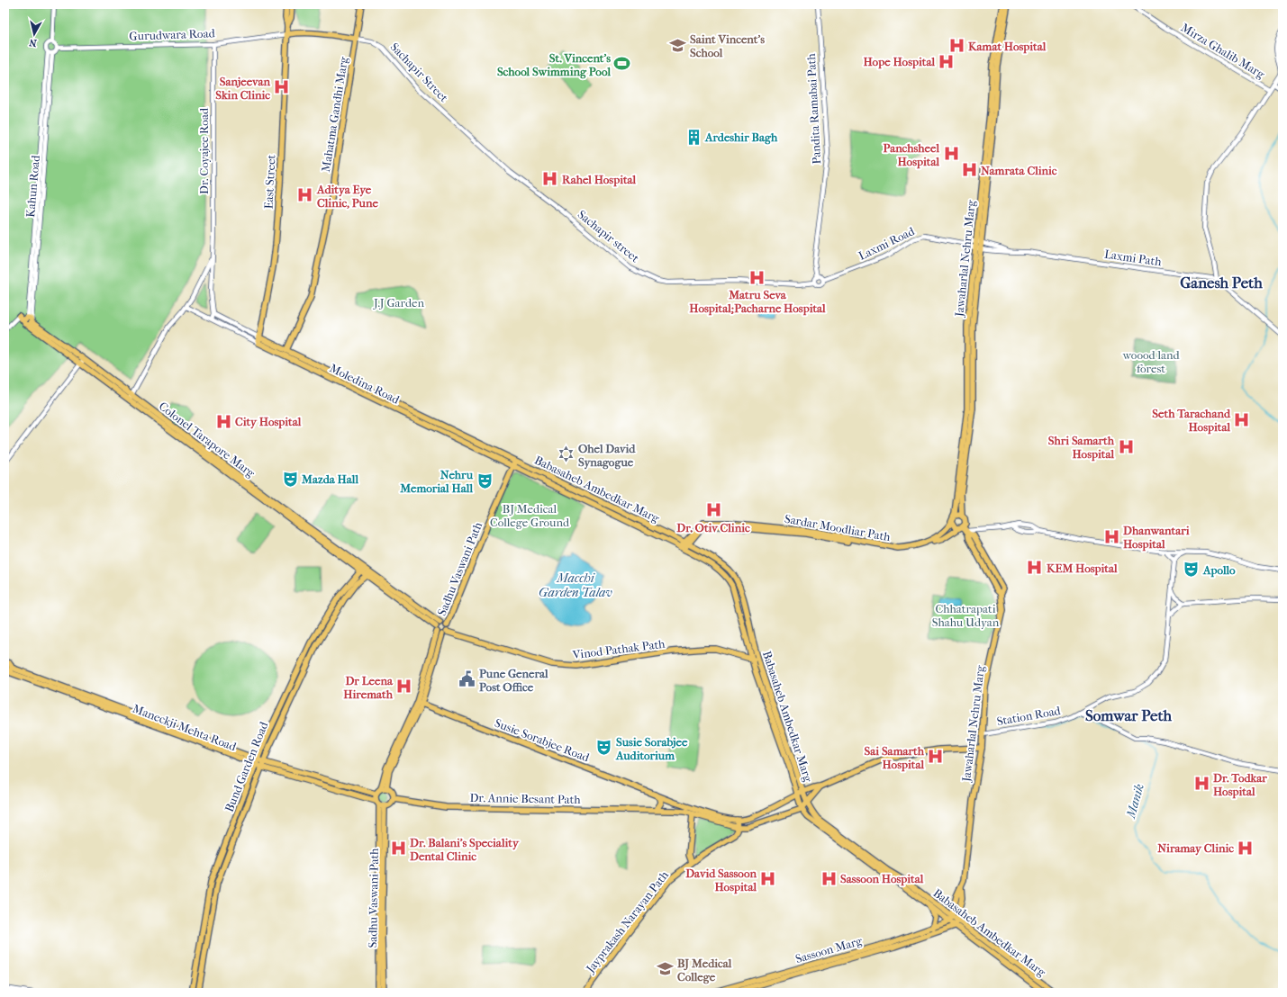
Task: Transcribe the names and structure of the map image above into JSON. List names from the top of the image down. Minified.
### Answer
{"streets":{"main road":["Mahatma Gandhi Marg","East Street","Jawaharlal Nehru Marg","Moledina Road","Colonel Tarapore Marg","Babasaheb Ambedkar Marg","Sardar Moodliar Path","Sadhu Vaswani Path","Vinod Pathak Path","Maneckji Mehta Road","Susie Sorabjee Road","Bund Garden Road","Dr. Annie Besant Path","Jayprakash Narayan Path","Sassoon Marg"],"street":["Gurudwara Road","Mirza Ghalib Marg","Sachapir Street","Pandita Ramabai Path","Dr. Coyajee Road","Kahun Road","Sachapir street","Laxmi Road","Laxmi Path","Station Road"]},"crossings":[["Gurudwara Road","Dr. Coyajee Road"],["Gurudwara Road","East Street"],["Gurudwara Road","Kahun Road"],["Sachapir Street","Mahatma Gandhi Marg"],["Sachapir Street","Sachapir street"],["Pandita Ramabai Path","Sachapir street"],["Pandita Ramabai Path","Laxmi Road"],["Mahatma Gandhi Marg","Moledina Road"],["East Street","Moledina Road"],["Kahun Road","Colonel Tarapore Marg"],["Sachapir street","Laxmi Road"],["Laxmi Road","Laxmi Path"],["Laxmi Road","Jawaharlal Nehru Marg"],["Laxmi Path","Jawaharlal Nehru Marg"],["Jawaharlal Nehru Marg","Babasaheb Ambedkar Marg"],["Jawaharlal Nehru Marg","Sardar Moodliar Path"],["Jawaharlal Nehru Marg","Station Road"],["Jawaharlal Nehru Marg","Sassoon Marg"],["Moledina Road","Babasaheb Ambedkar Marg"],["Moledina Road","Sadhu Vaswani Path"],["Colonel Tarapore Marg","Bund Garden Road"],["Babasaheb Ambedkar Marg","Sardar Moodliar Path"],["Babasaheb Ambedkar Marg","Sadhu Vaswani Path"],["Babasaheb Ambedkar Marg","Vinod Pathak Path"],["Babasaheb Ambedkar Marg","Sassoon Marg"],["Sadhu Vaswani Path","Vinod Pathak Path"],["Sadhu Vaswani Path","Maneckji Mehta Road"],["Sadhu Vaswani Path","Susie Sorabjee Road"],["Sadhu Vaswani Path","Dr. Annie Besant Path"],["Maneckji Mehta Road","Bund Garden Road"],["Maneckji Mehta Road","Dr. Annie Besant Path"],["Dr. Annie Besant Path","Jayprakash Narayan Path"]],"districts":["Ganesh Peth","Somwar Peth"],"water":["Macchi Garden Talav","Manik"],"parks":["J.J Garden","woood land forest","BJ Medical College Ground","Chhatrapati Shahu Udyan"],"places":{"school or university":["Saint Vincent's School","BJ Medical College"],"hospital":["Kamat Hospital","Hope Hospital","Sanjeevan Skin Clinic","Panchsheel Hospital","Namrata Clinic","Rahel Hospital","Aditya Eye Clinic, Pune","Matru Seva Hospital;Pacharne Hospital","Seth Tarachand Hospital","City Hospital","Shri Samarth Hospital","Dr. Otiv Clinic","Dhanwantari Hospital","KEM Hospital","Dr Leena Hiremath","Sai Samarth Hospital","Dr. Todkar Hospital","Niramay Clinic","Dr. Balani's Speciality Dental Clinic","Sassoon Hospital","David Sassoon Hospital"],"sports":["St. Vincent's School Swimming Pool"],"building":["Ardeshir Bagh"],"synagogue":["Ohel David Synagogue"],"theatre":["Mazda Hall","Nehru Memorial Hall","Apollo","Susie Sorabjee Auditorium"],"public building":["Pune General Post Office"]},"north":"bottom"}
